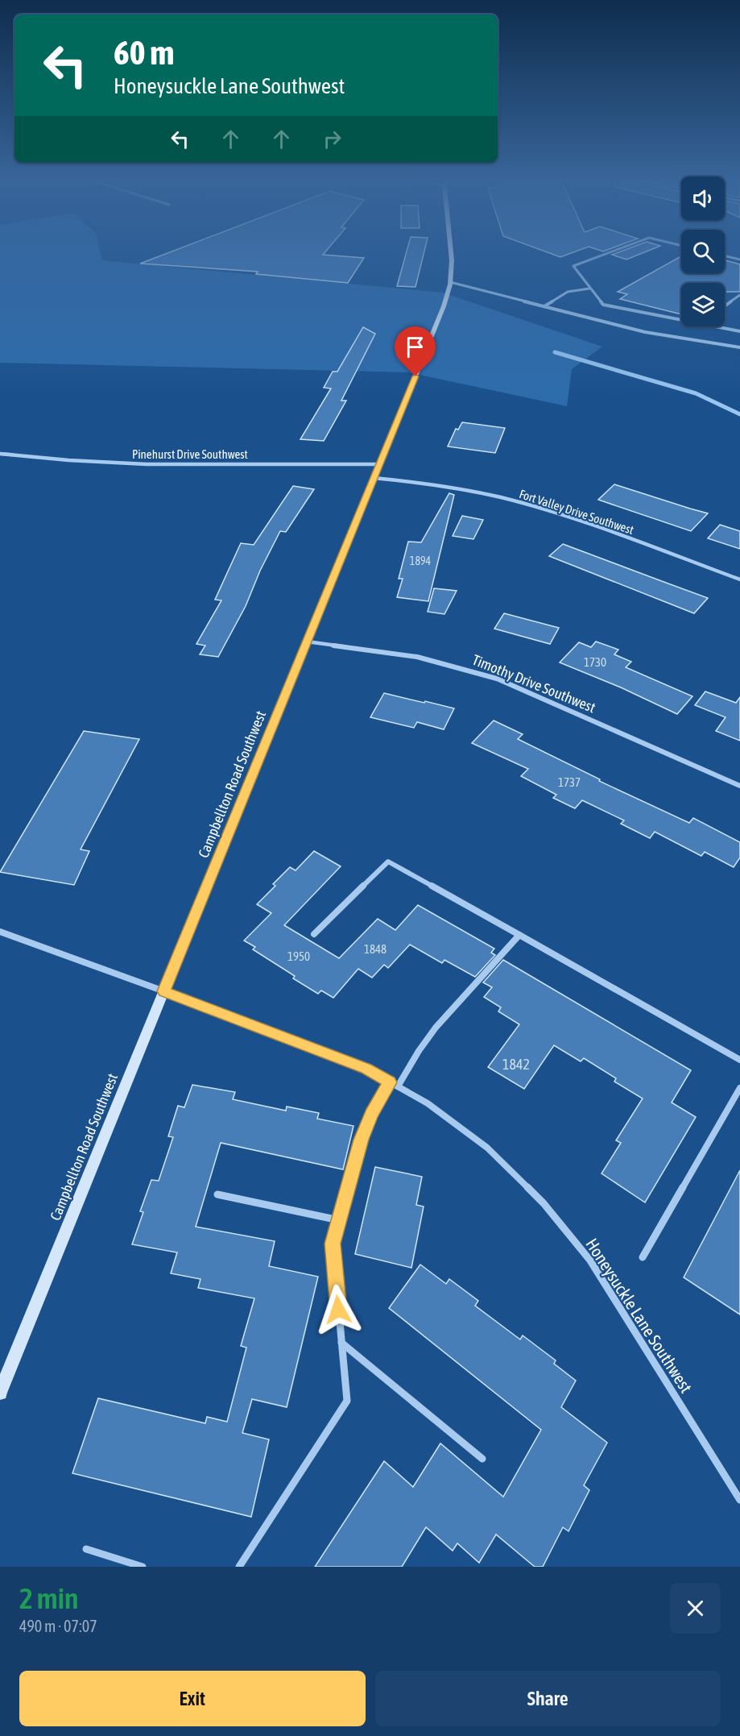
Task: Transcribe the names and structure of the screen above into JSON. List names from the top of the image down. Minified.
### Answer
{"streets":{"main road":["Campbellton Road Southwest"],"street":["Pinehurst Drive Southwest","Fort Valley Drive Southwest","Timothy Drive Southwest","Honeysuckle Lane Southwest"]},"crossings":[["Pinehurst Drive Southwest","Campbellton Road Southwest"],["Fort Valley Drive Southwest","Campbellton Road Southwest"],["Timothy Drive Southwest","Campbellton Road Southwest"],["Campbellton Road Southwest","Honeysuckle Lane Southwest"]],"house_numbers":["1894","1730","1737","1848","1950","1842"],"page":{"turn":["60 m","Honeysuckle Lane Southwest"],"heading":["2 min","490 m · 07:07"],"buttons":["Exit","Share"]}}
